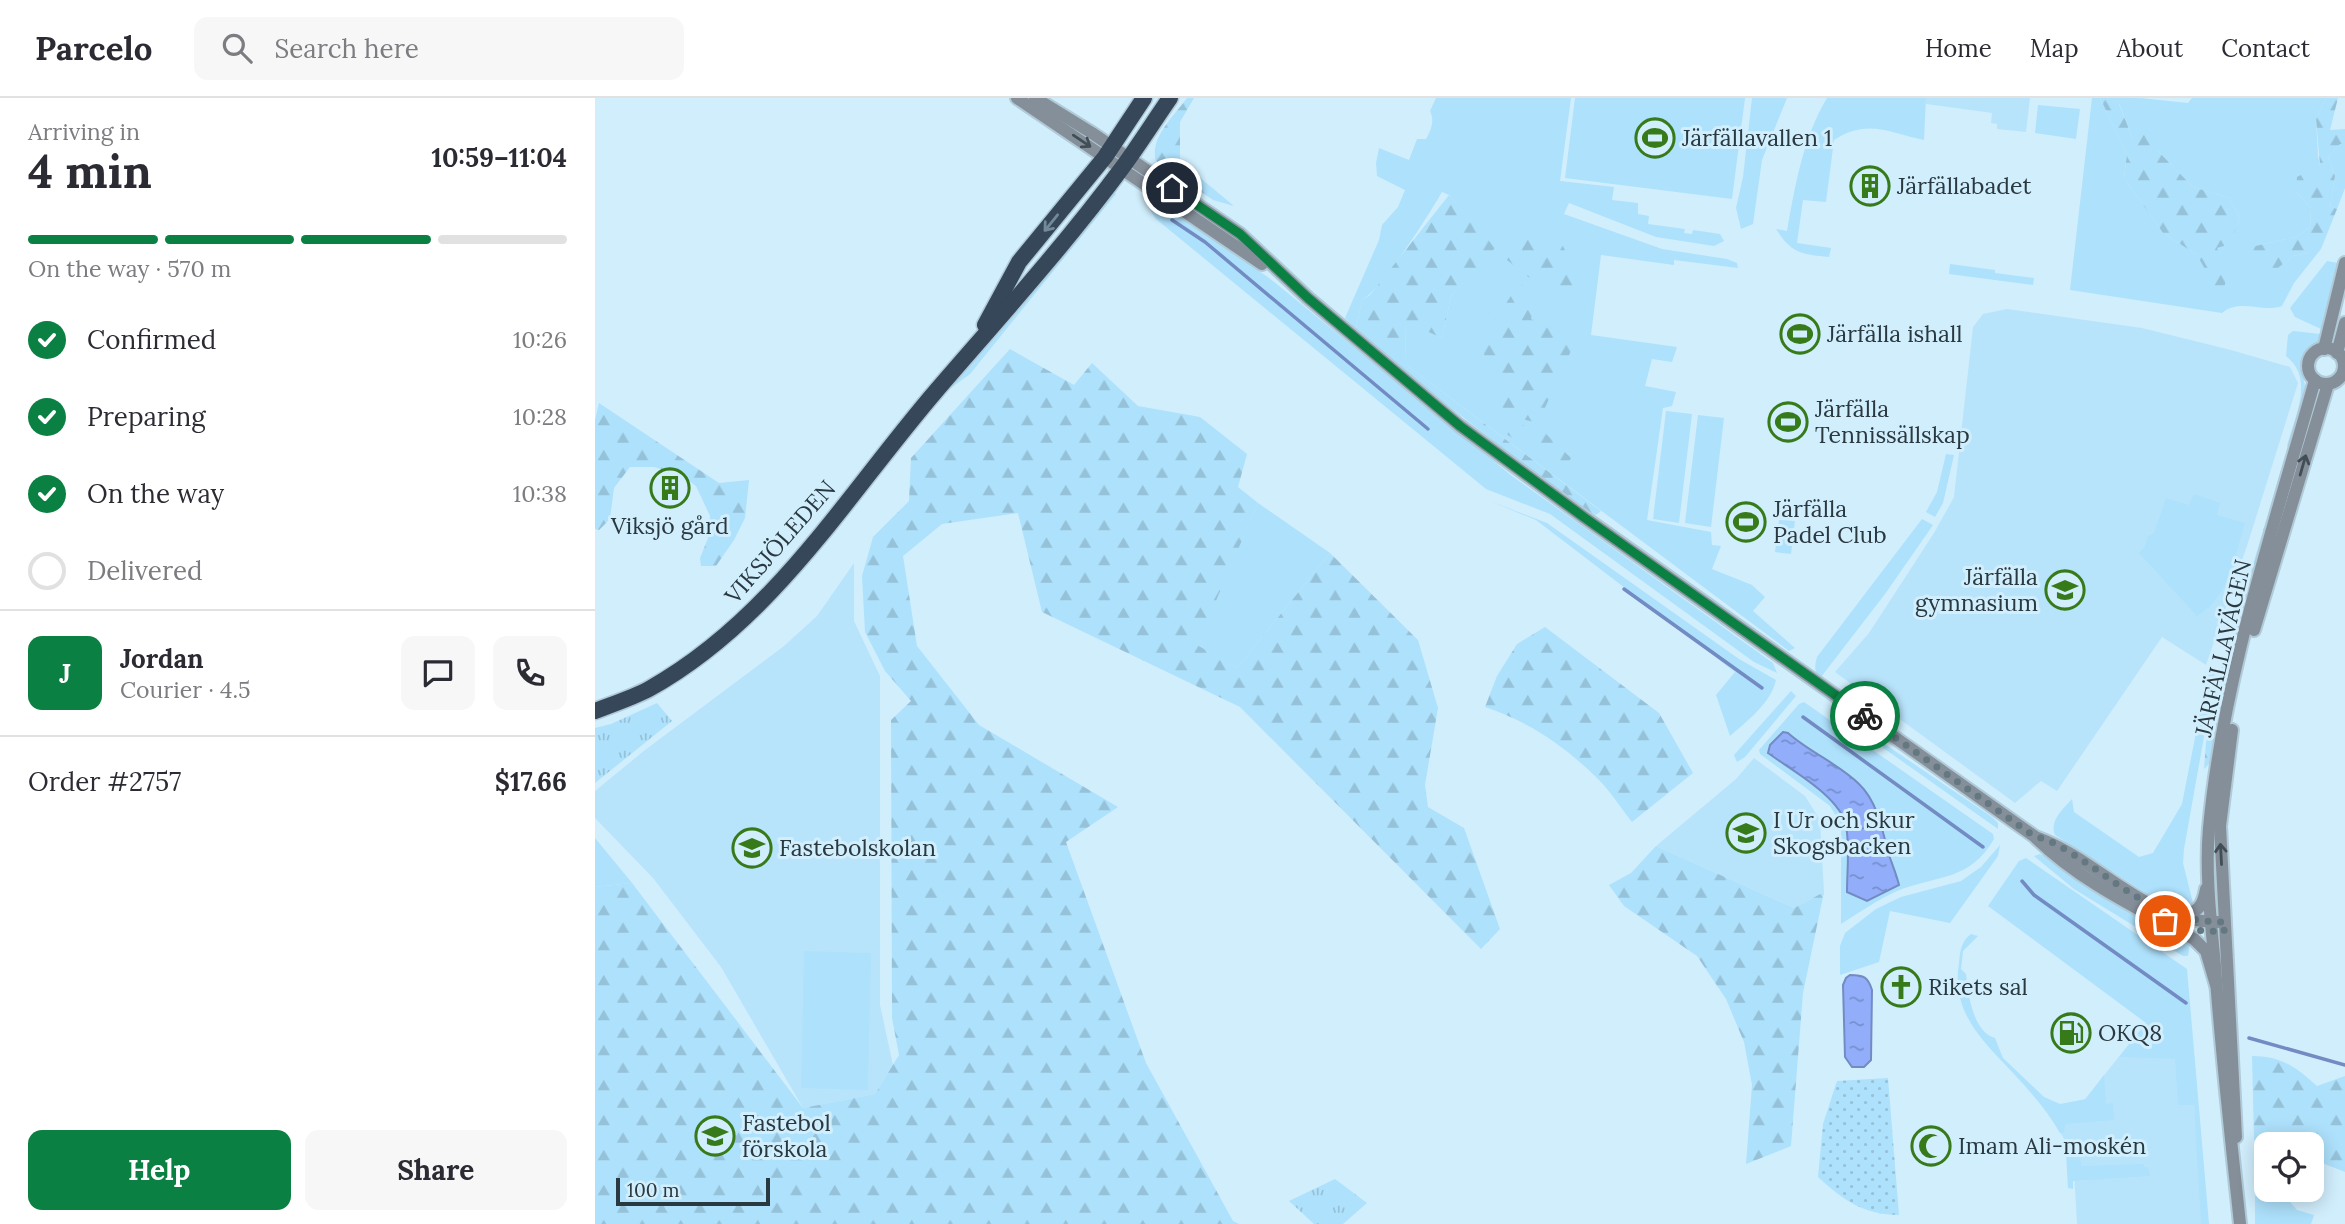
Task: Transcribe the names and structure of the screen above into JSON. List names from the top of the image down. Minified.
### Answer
{"streets":{"main road":["VIKSJÖLEDEN"],"street":["JÄRFÄLLAVÄGEN"]},"places":{"sports":["Järfällavallen 1","Järfälla ishall","Järfälla Tennissällskap","Järfälla Padel Club"],"building":["Järfällabadet","Viksjö gård"],"school or university":["Järfälla gymnasium","I Ur och Skur Skogsbacken","Fastebolskolan","Fastebol förskola"],"church":["Rikets sal"],"fuel station":["OKQ8"],"mosque":["Imam Ali-moskén"]},"scale_bar":"100 m","page":{"header":"Parcelo","search":"Search here","nav":["Home","Map","About","Contact"],"heading":["4 min","Arriving in","10:59–11:04"],"panel":["Jordan","Courier · 4.5","Order #2757","$17.66"],"bar":"On the way · 570 m","list":[["Confirmed","10:26"],["Preparing","10:28"],["On the way","10:38"],"Delivered"],"round":"J","buttons":["Help","Share"],"scale":"100 m"}}
